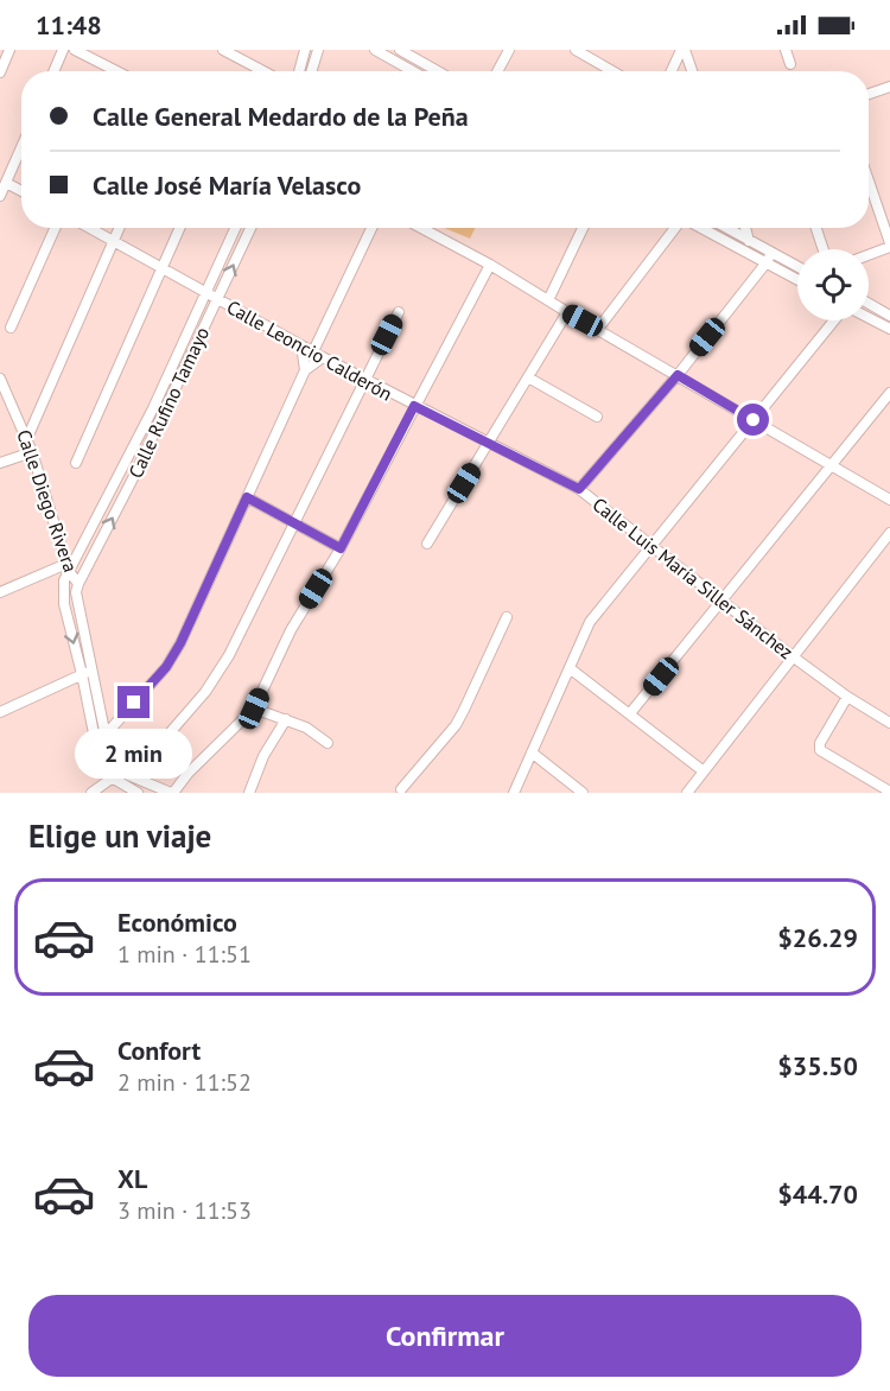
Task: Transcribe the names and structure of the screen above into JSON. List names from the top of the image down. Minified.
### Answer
{"streets":{"street":["Calle Leoncio Calderón","Calle Rufino Tamayo","Calle Diego Rivera","Calle Luis María Siller Sánchez"]},"crossings":[["Calle Leoncio Calderón","Calle Rufino Tamayo"],["Calle Leoncio Calderón","Calle Luis María Siller Sánchez"],["Calle Rufino Tamayo","Calle Diego Rivera"]],"page":{"status":"11:48","banner":["Calle General Medardo de la Peña","Calle José María Velasco"],"bubble":"2 min","heading":"Elige un viaje","list":[{"name":"Económico","note":"1 min · 11:51","value":"$26.29"},{"name":"Confort","note":"2 min · 11:52","value":"$35.50"},{"name":"XL","note":"3 min · 11:53","value":"$44.70"}],"buttons":"Confirmar"}}
